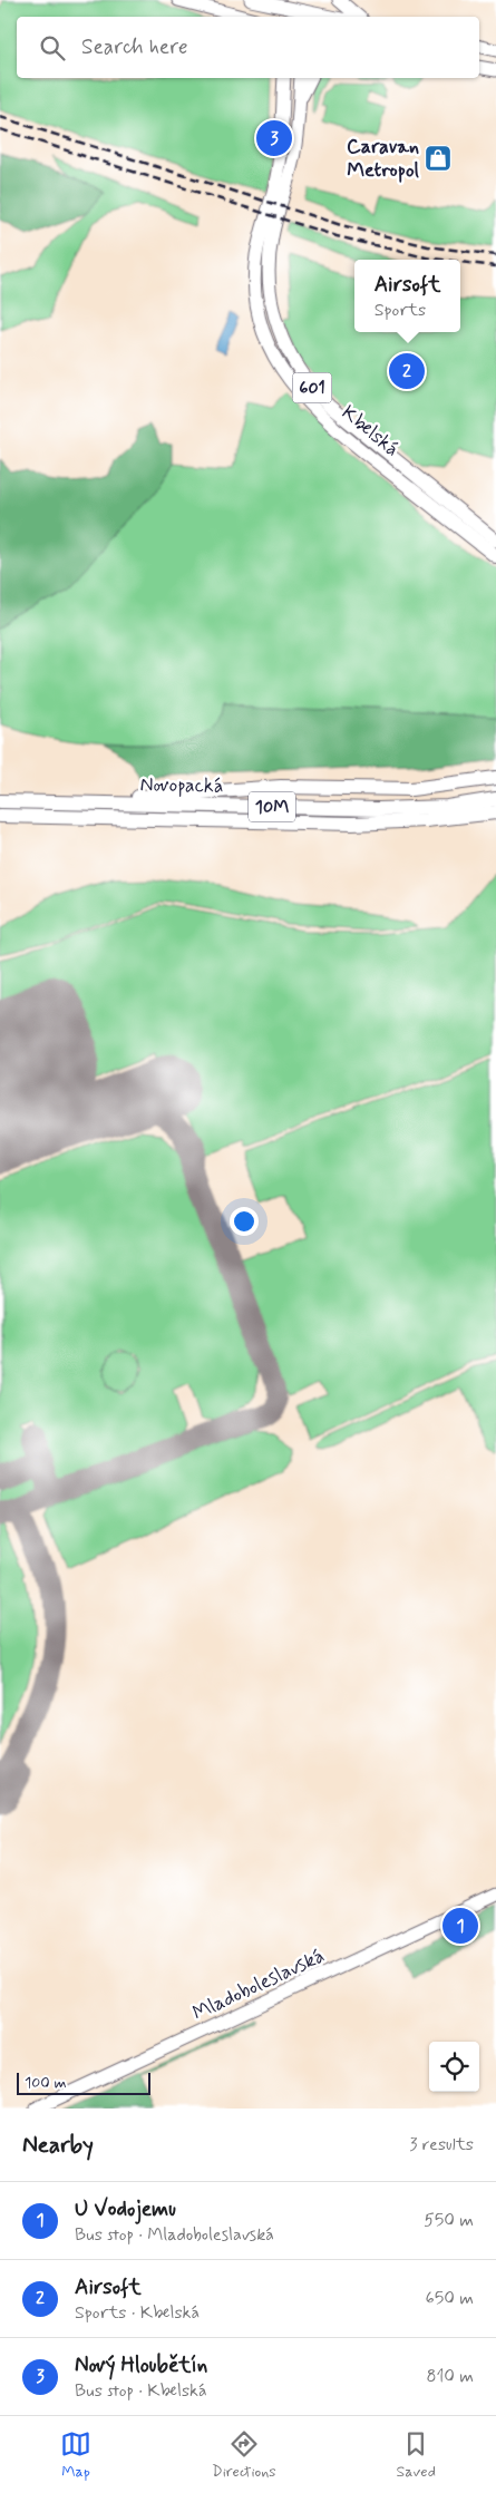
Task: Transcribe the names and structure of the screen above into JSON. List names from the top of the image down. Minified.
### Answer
{"streets":{"highway":["601","Kbelská","Novopacká","10M"],"main road":["Mladoboleslavská"]},"crossings":[["Novopacká","10M"]],"places":{"shop":["Caravan Metropol"]},"scale_bar":"100 m","page":{"search":"Search here","pins":["3","2","1"],"popup":["Airsoft","Sports"],"scale":"100 m","heading":["Nearby","3 results"],"list":[{"mark":"1","name":"U Vodojemu","note":"Bus stop · Mladoboleslavská","value":"550 m"},{"mark":"2","name":"Airsoft","note":"Sports · Kbelská","value":"650 m"},{"mark":"3","name":"Nový Hloubětín","note":"Bus stop · Kbelská","value":"810 m"}],"nav":["Map","Directions","Saved"]}}
